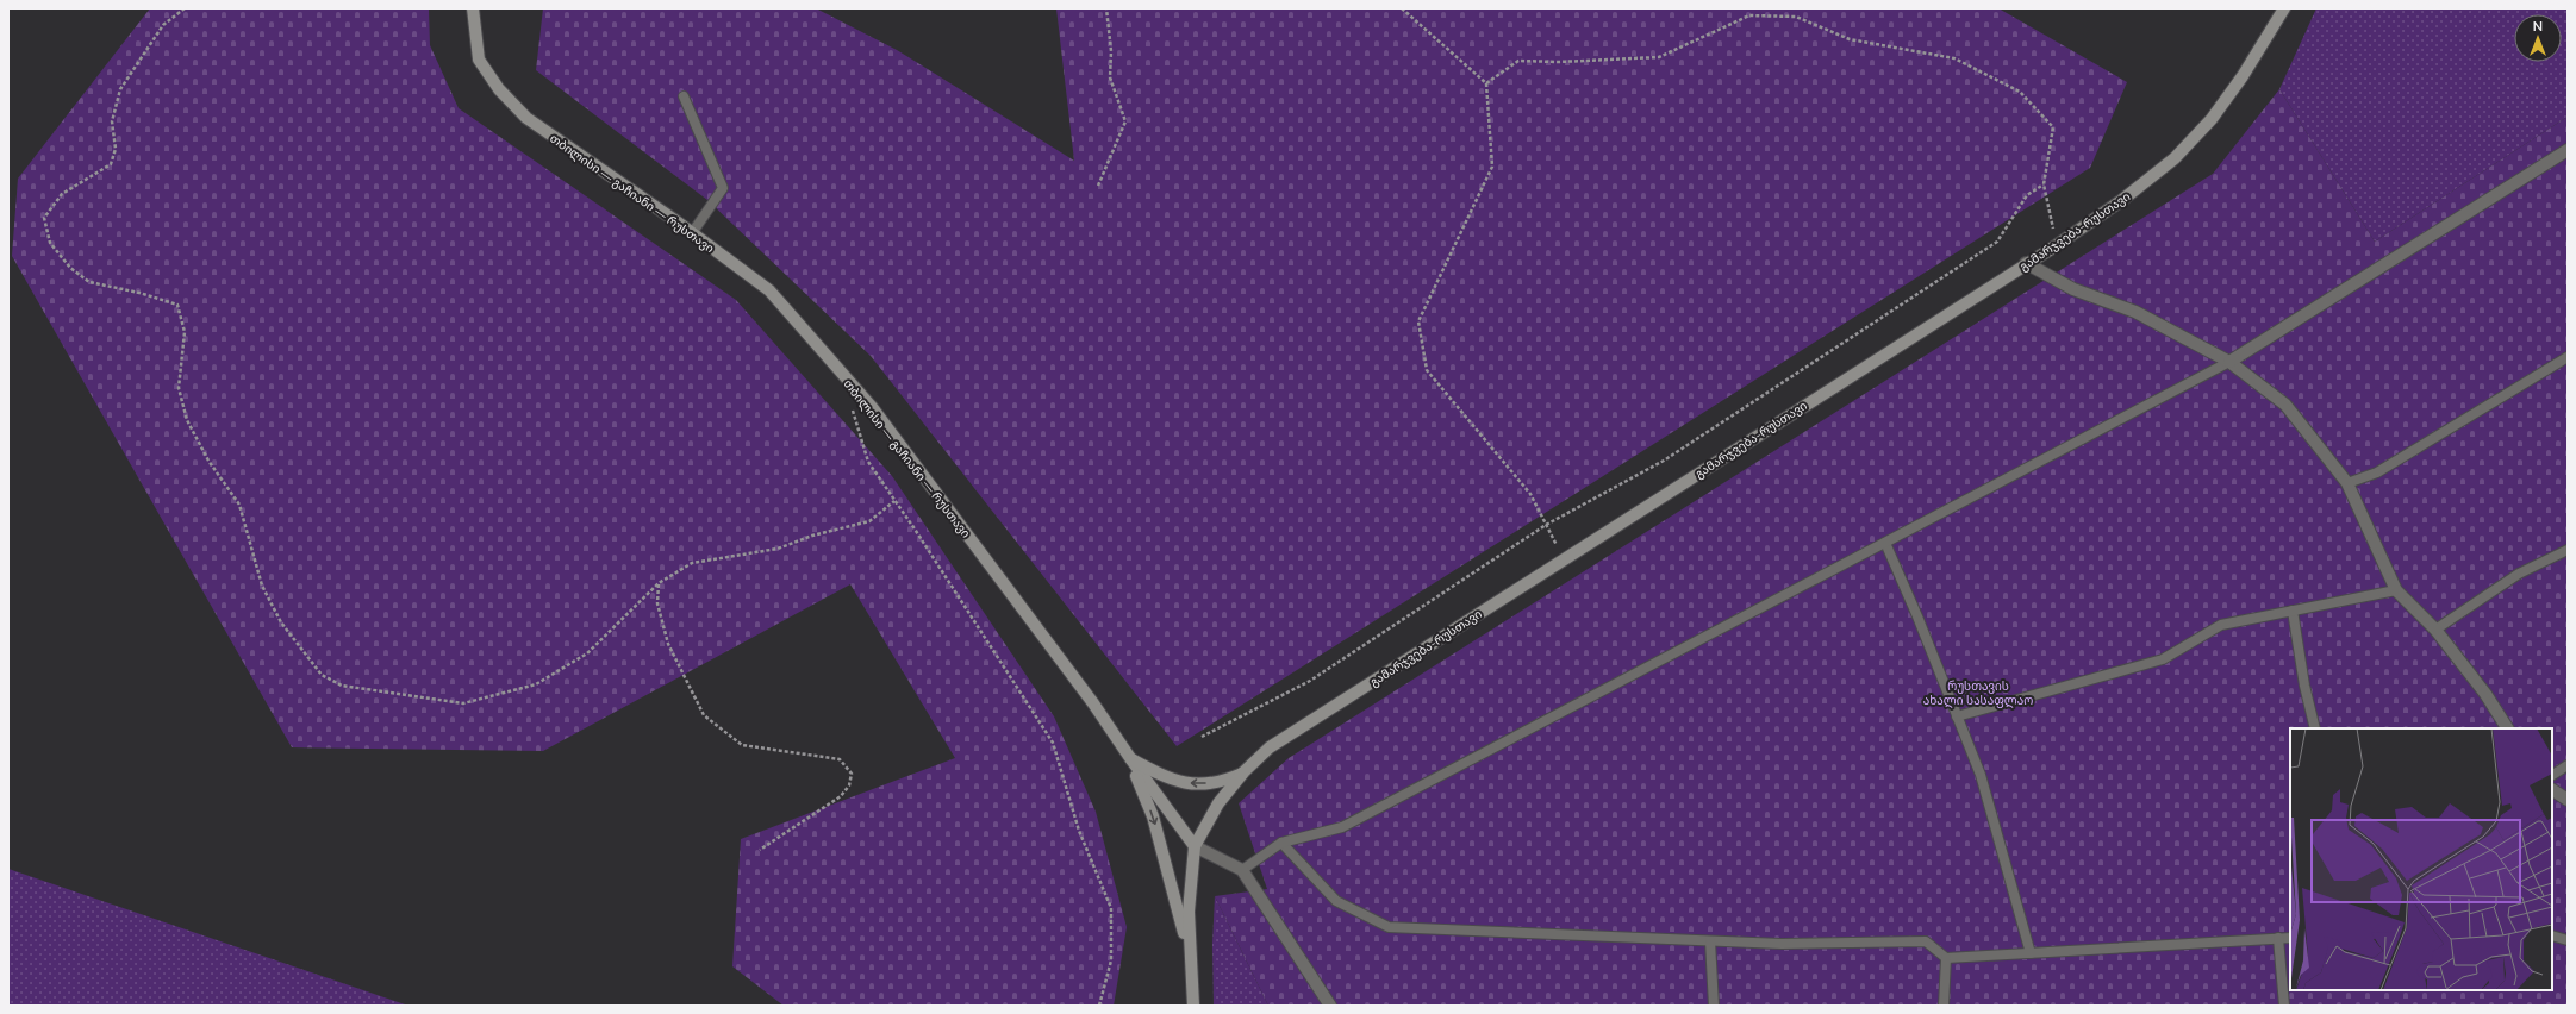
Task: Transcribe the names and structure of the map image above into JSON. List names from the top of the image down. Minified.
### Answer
{"streets":{"main road":["თბილისი — გაჩიანი — რუსთავი","გამარჯვება-რუსთავი"]},"crossings":[["თბილისი — გაჩიანი — რუსთავი","გამარჯვება-რუსთავი"]],"parks":["რუსთავის ახალი სასაფლაო"],"north":"top"}
